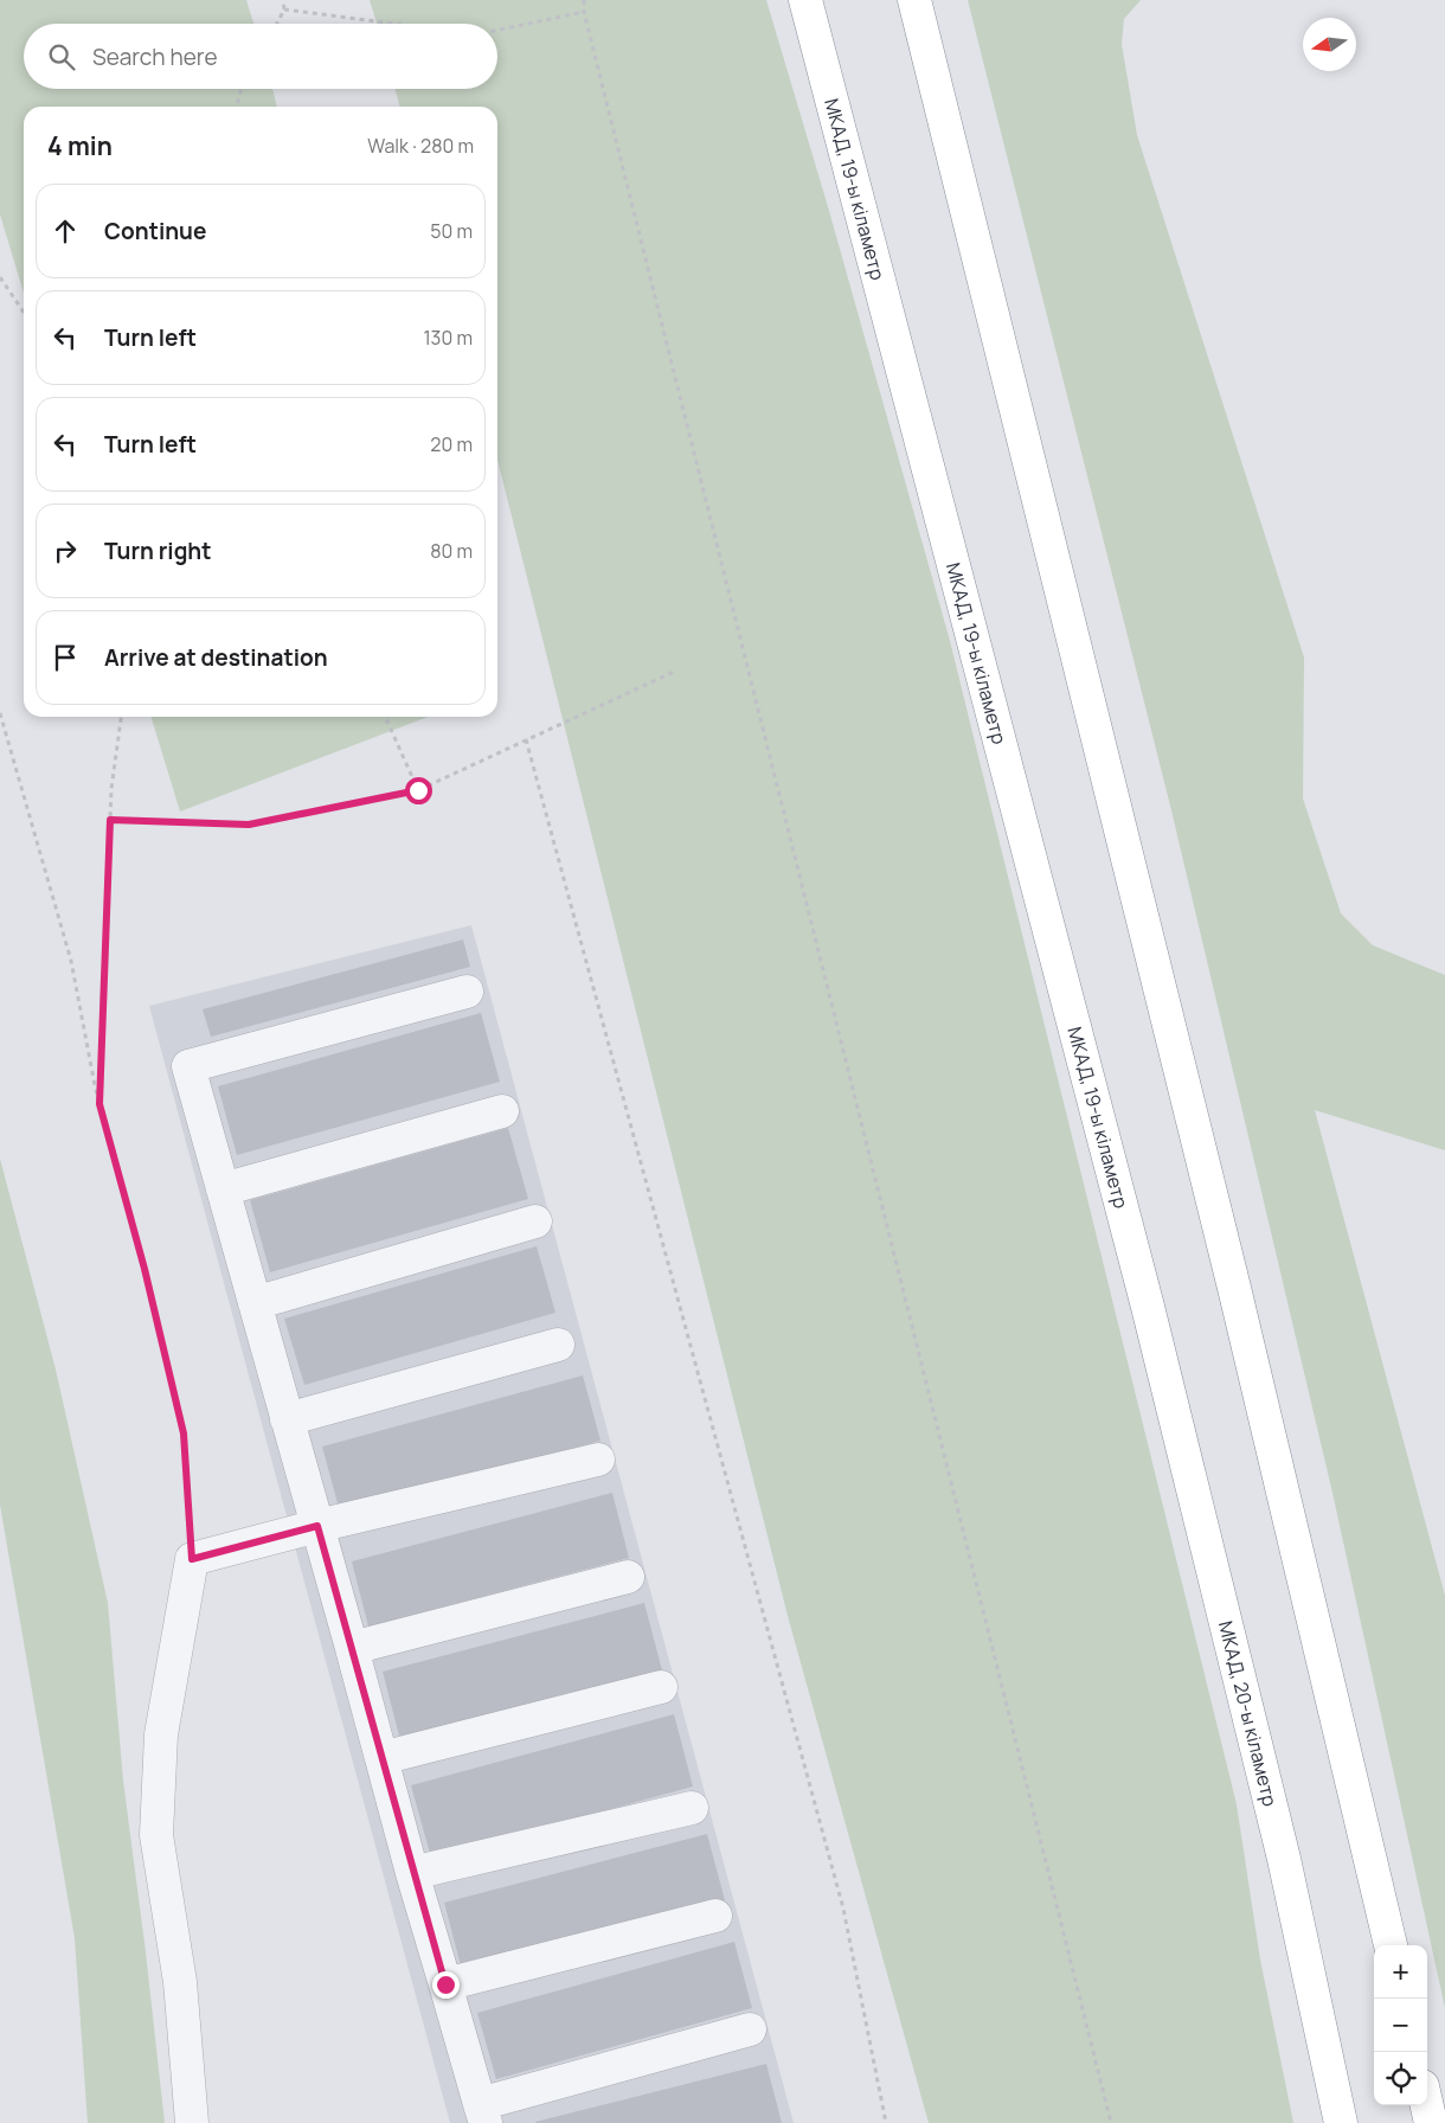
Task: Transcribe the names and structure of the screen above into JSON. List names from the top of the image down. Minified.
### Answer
{"streets":{"highway":["МКАД, 19-ы кіламетр","МКАД, 20-ы кіламетр"]},"crossings":[["МКАД, 19-ы кіламетр","МКАД, 20-ы кіламетр"]],"north":"left","page":{"search":"Search here","heading":["4 min","Walk · 280 m"],"list":[["Continue","50 m"],["Turn left","130 m"],["Turn left","20 m"],["Turn right","80 m"],"Arrive at destination"],"map_buttons":["+","−"]}}
